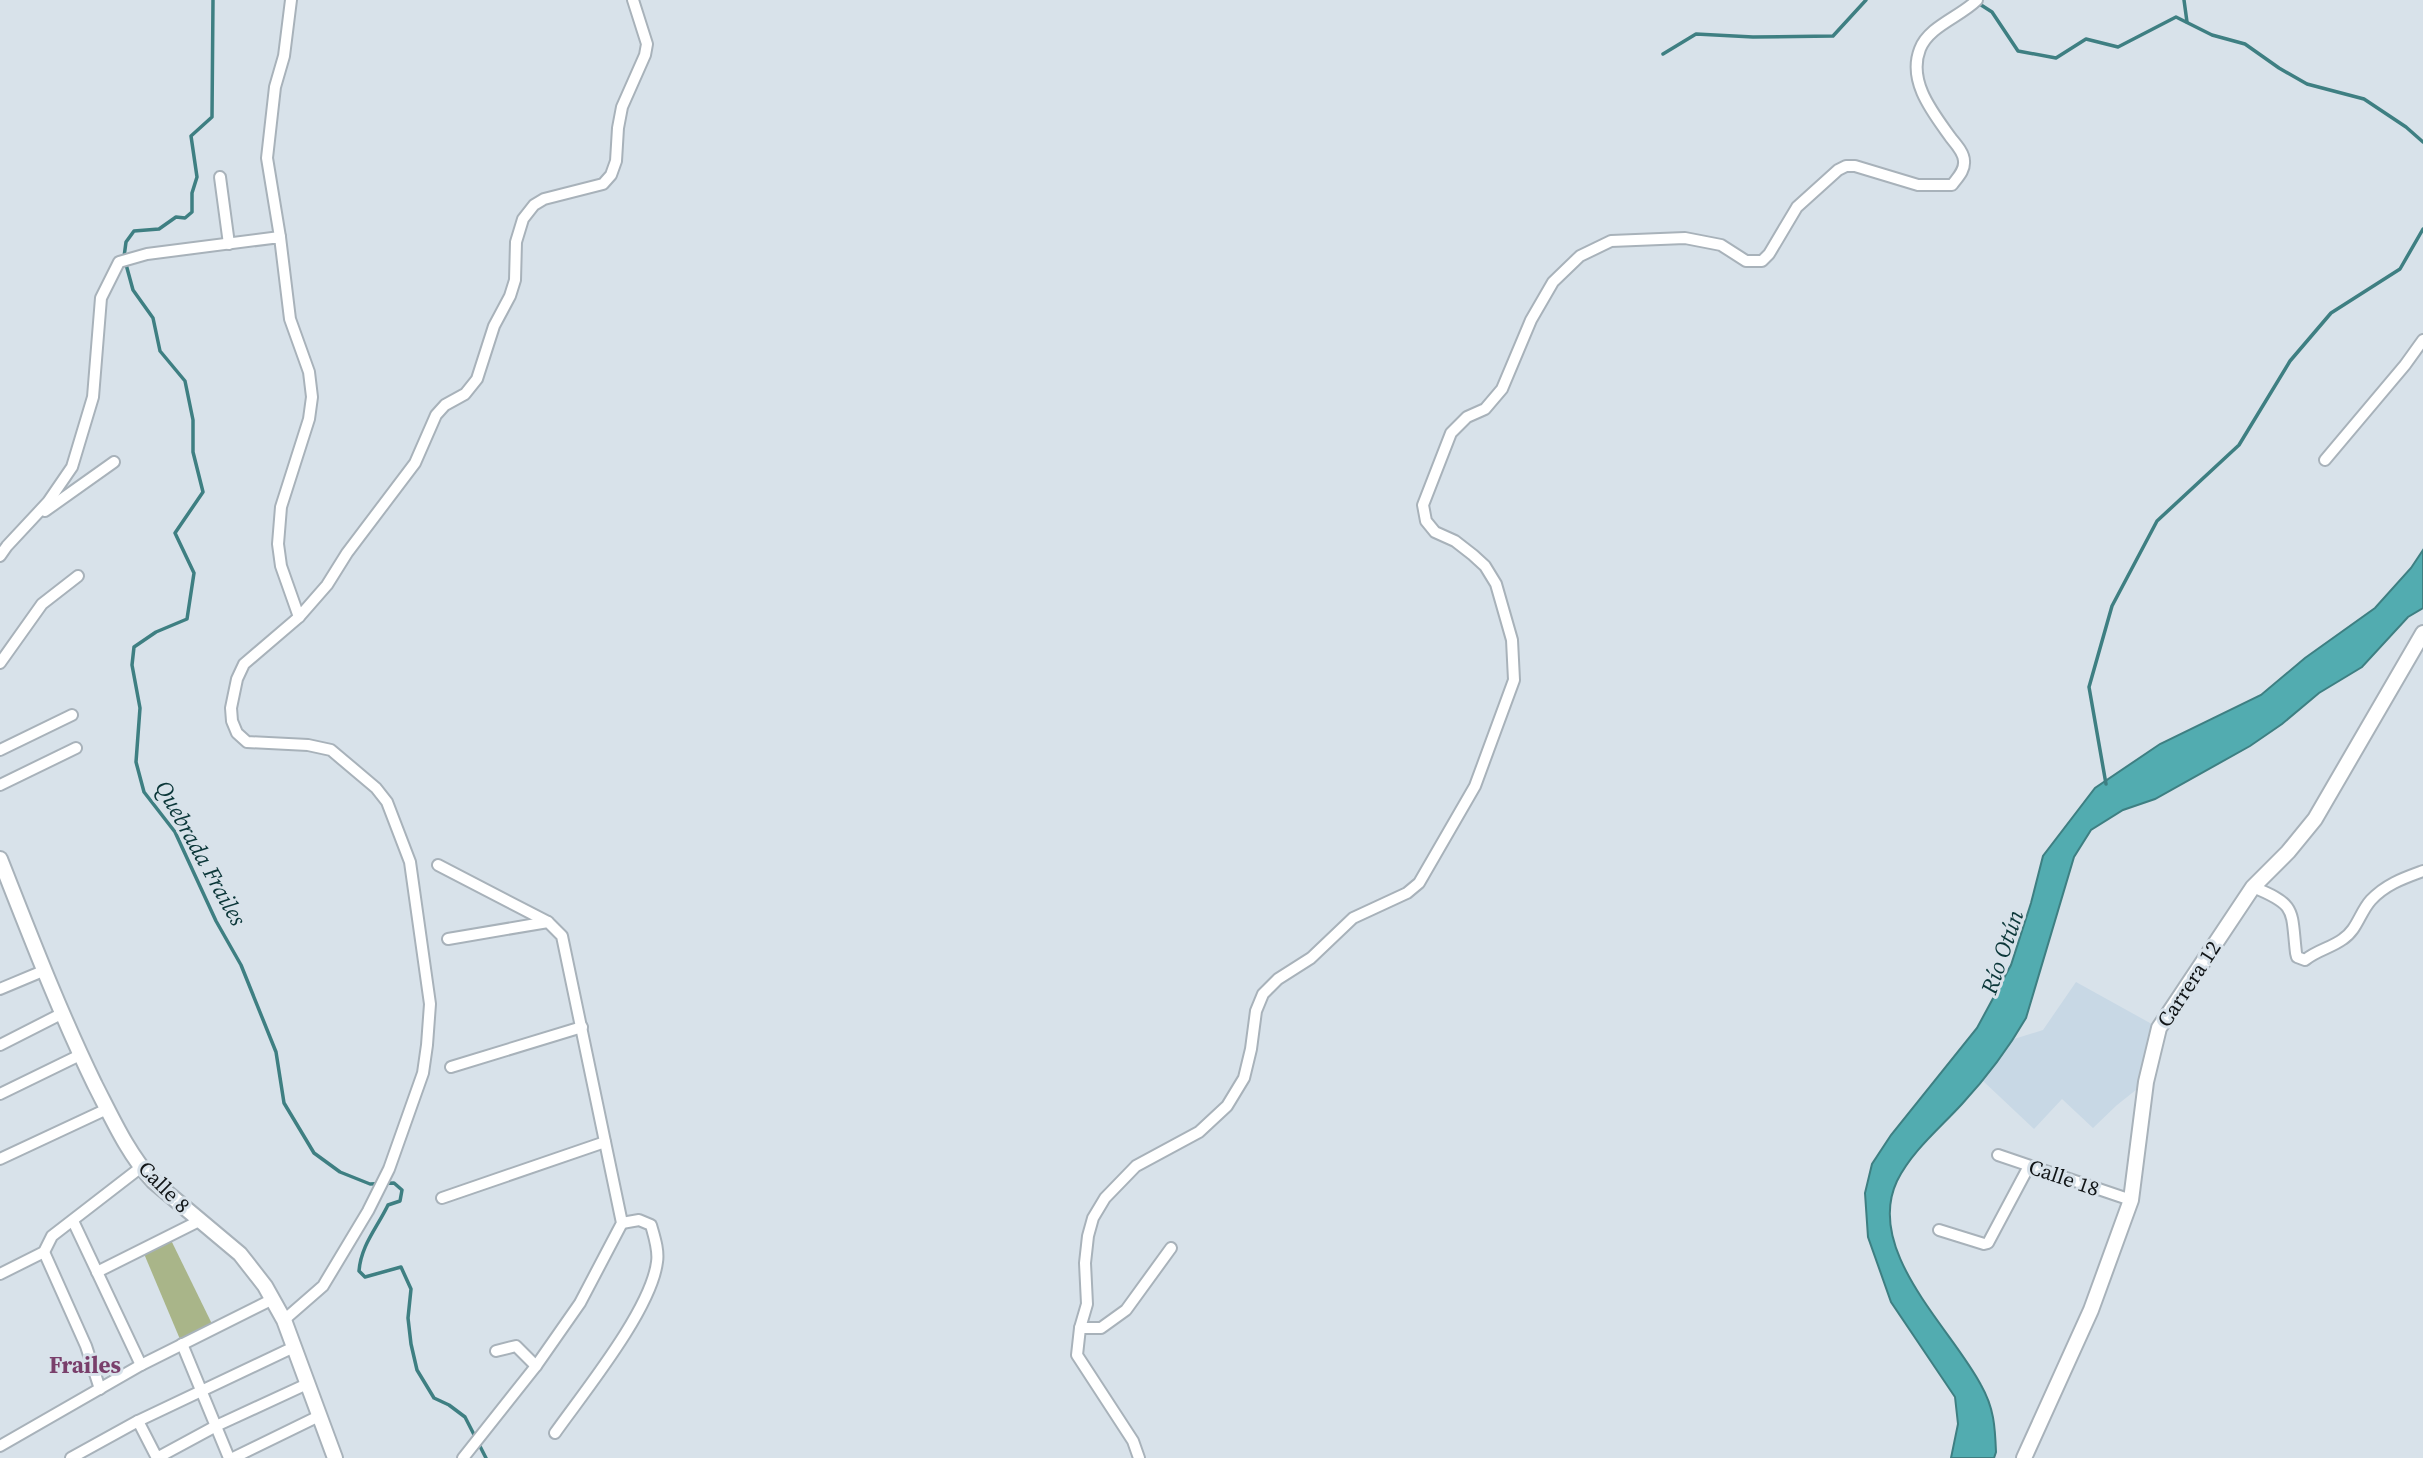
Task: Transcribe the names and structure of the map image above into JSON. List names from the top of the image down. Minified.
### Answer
{"streets":{"street":["Carrera 12","Calle 18","Calle 8"]},"crossings":[["Carrera 12","Calle 18"]],"districts":["Frailes"],"water":["Quebrada Frailes","Río Otún"]}
